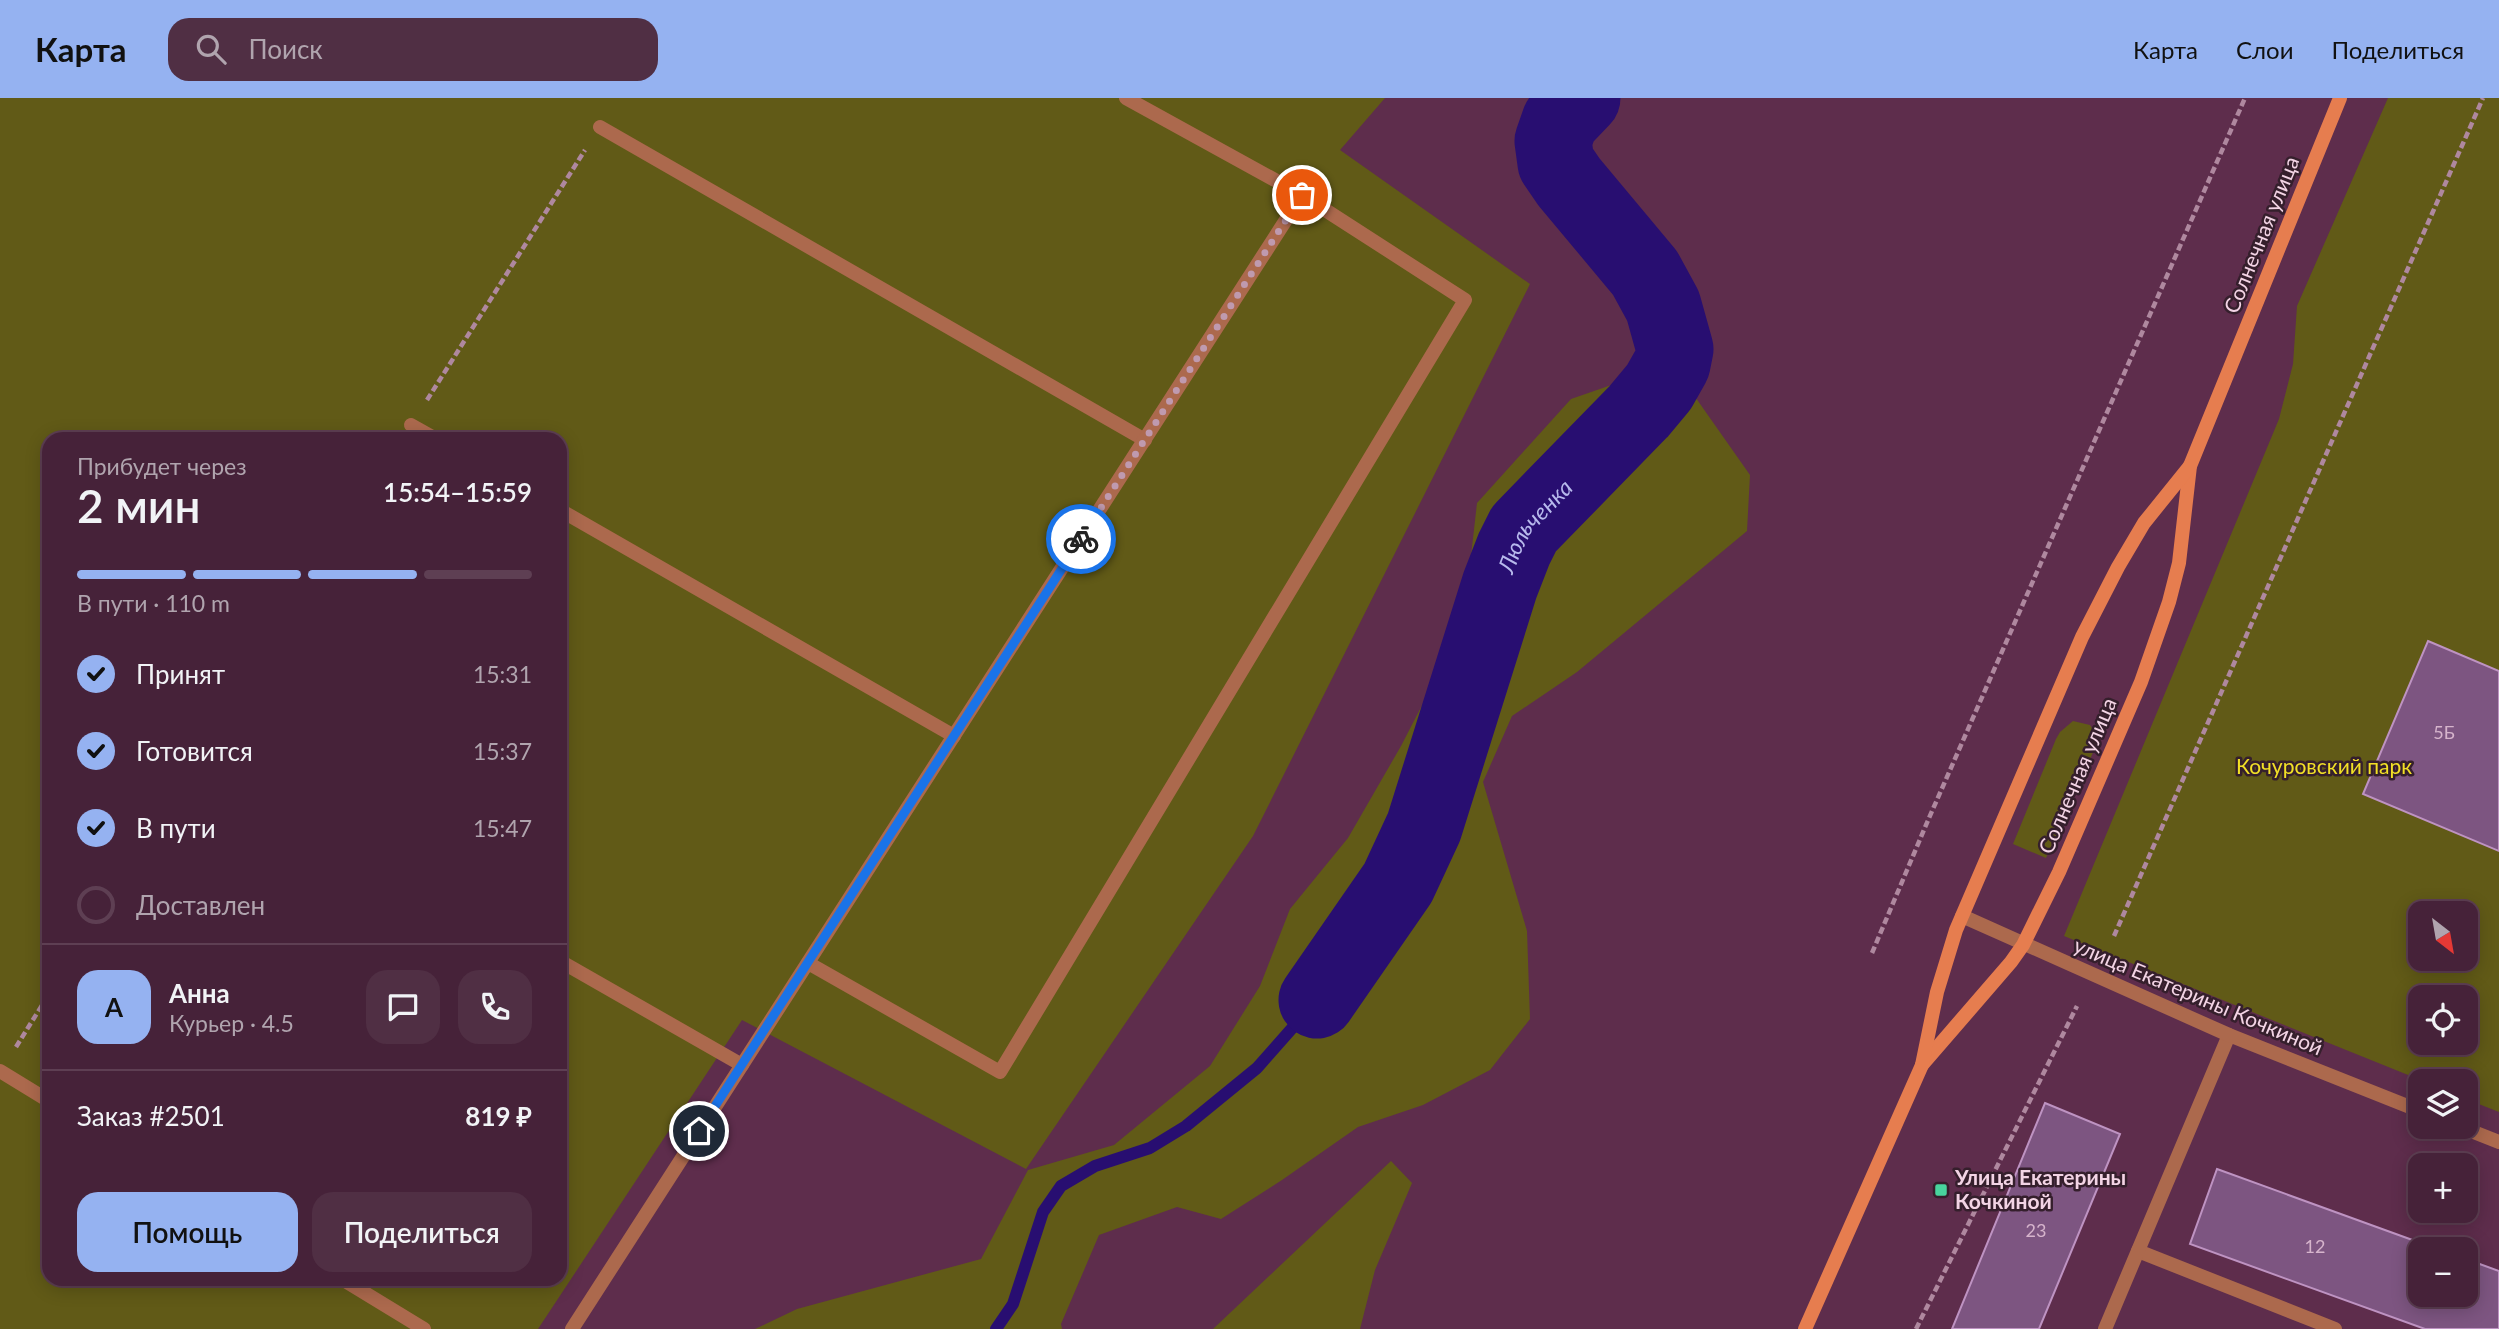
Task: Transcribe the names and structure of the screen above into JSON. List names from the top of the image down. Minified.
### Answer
{"streets":{"main road":["Солнечная улица"],"street":["улица Екатерины Кочкиной"]},"crossings":[["Солнечная улица","улица Екатерины Кочкиной"]],"water":["Люльченка"],"parks":["Кочуровский парк"],"places":{"transit":["Улица Екатерины Кочкиной"]},"house_numbers":["5Б","23","12"],"north":"bottom right","page":{"header":"Карта","search":"Поиск","nav":["Карта","Слои","Поделиться"],"heading":["2 мин","Прибудет через","15:54–15:59"],"panel":["Анна","Курьер · 4.5","Заказ #2501","819 ₽"],"bar":"В пути · 110 m","list":[["Принят","15:31"],["Готовится","15:37"],["В пути","15:47"],"Доставлен"],"map_buttons":["+","−"],"round":"А","buttons":["Помощь","Поделиться"]}}
